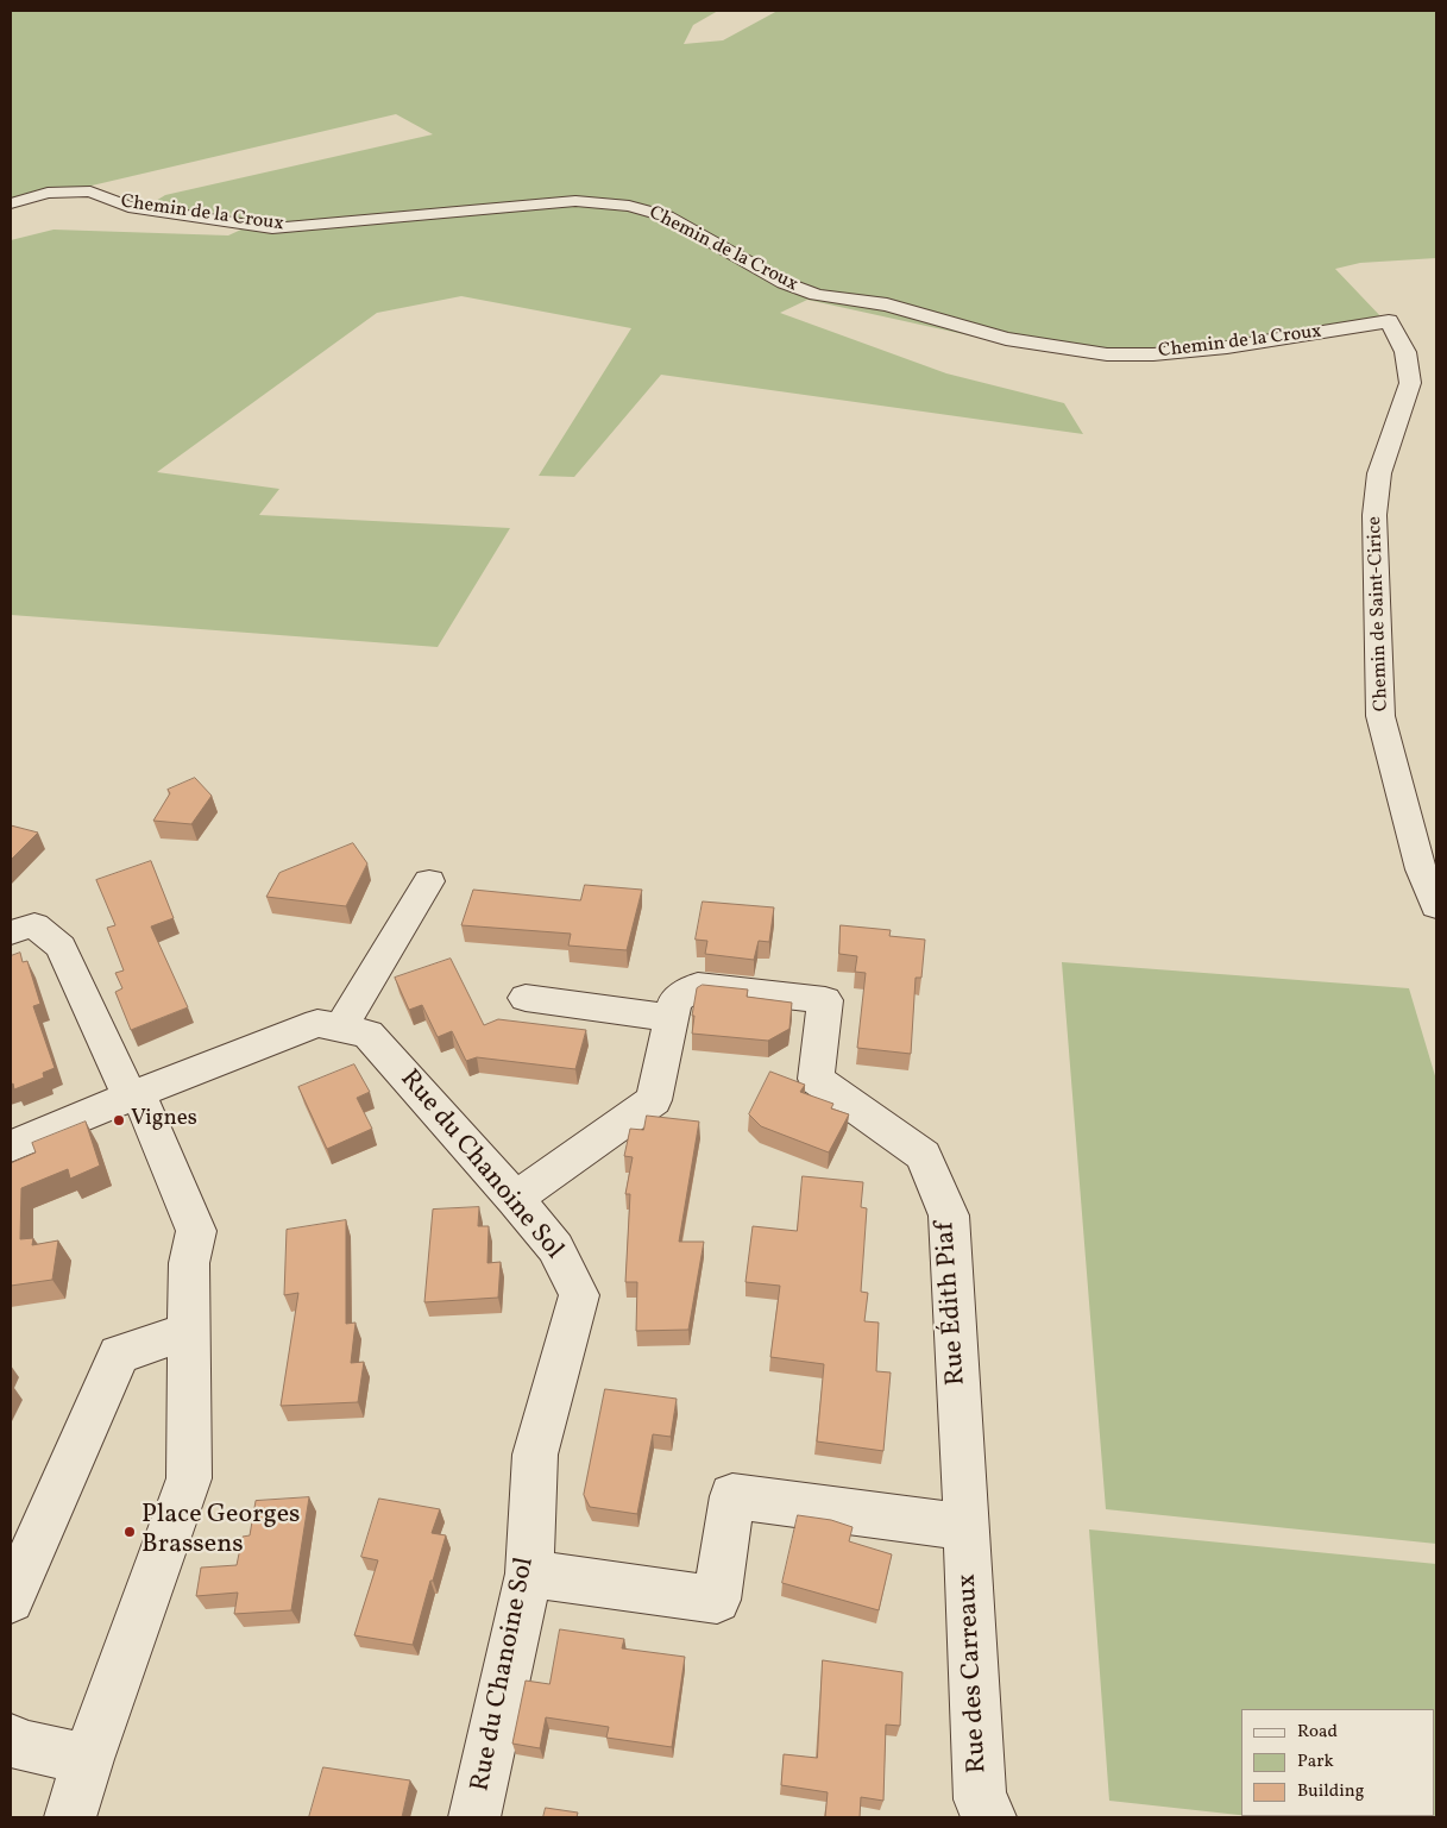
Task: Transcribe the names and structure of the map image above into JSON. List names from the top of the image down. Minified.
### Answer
{"streets":{"street":["Chemin de la Croux","Chemin de Saint-Cirice","Rue du Chanoine Sol","Rue Édith Piaf","Rue des Carreaux"]},"crossings":[["Chemin de la Croux","Chemin de Saint-Cirice"],["Rue du Chanoine Sol","Rue Édith Piaf"],["Rue Édith Piaf","Rue des Carreaux"]],"places":["Vignes","Place Georges Brassens"],"legend":["Road","Park","Building"]}
